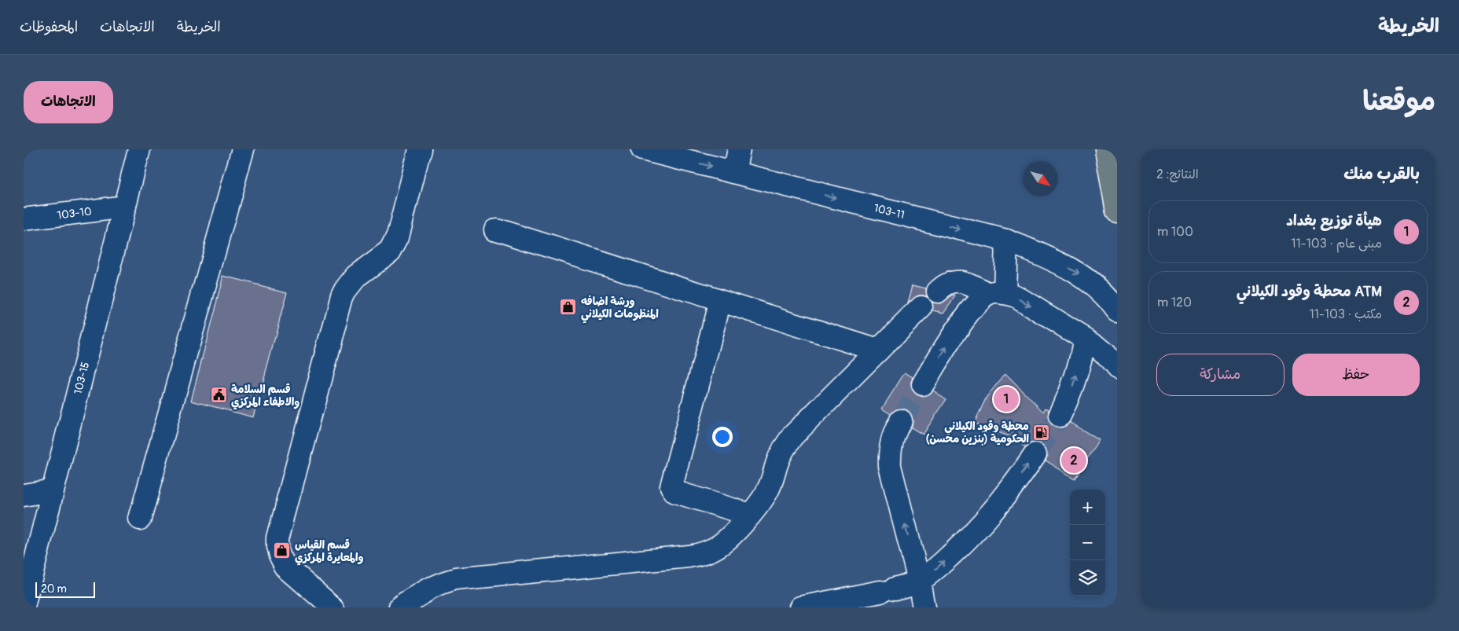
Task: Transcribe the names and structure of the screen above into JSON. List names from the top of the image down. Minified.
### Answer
{"streets":{"street":["103-11","103-10","103-15"]},"crossings":[["103-10","103-15"]],"places":{"shop":["ورشة اضافه المنظومات الكيلاني","قسم القياس والمعايرة المركزي"],"public building":["قسم السلامة والاطفاء المركزي"],"fuel station":["محطة وقود الكيلاني الحكومية (بنزين محسن)"]},"scale_bar":"20 m","north":"bottom right","page":{"header":"الخريطة","nav":["الخريطة","الاتجاهات","المحفوظات"],"title":"موقعنا","buttons":["الاتجاهات",["حفظ","مشاركة"]],"heading":["بالقرب منك","النتائج: 2"],"list":[{"mark":"1","name":"هيأة توزيع بغداد","note":"مبنى عام · 103-11","value":"100 m"},{"mark":"2","name":"ATM محطة وقود الكيلاني","note":"مكتب · 103-11","value":"120 m"}],"pins":["1","2"],"map_buttons":["+","−"],"scale":"20 m"}}
